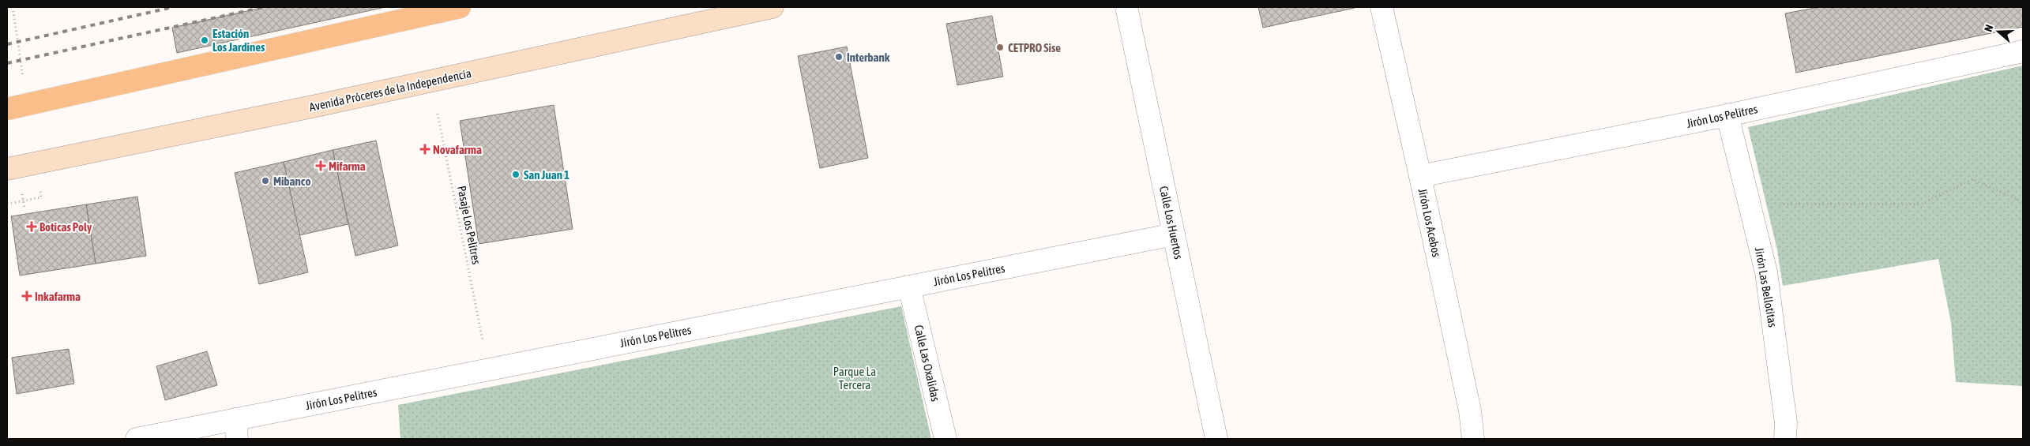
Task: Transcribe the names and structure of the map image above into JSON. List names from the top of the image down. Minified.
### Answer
{"streets":{"main road":["Avenida Próceres de la Independencia"],"street":["Jirón Los Pelitres","Calle Los Huertos","Jirón Los Acebos","Jirón Las Bellotitas","Calle Las Oxalidas"],"path":["Pasaje Los Pelitres"]},"crossings":[["Jirón Los Pelitres","Calle Los Huertos"],["Jirón Los Pelitres","Jirón Los Acebos"],["Jirón Los Pelitres","Jirón Las Bellotitas"],["Jirón Los Pelitres","Calle Las Oxalidas"]],"parks":["Parque La Tercera"],"places":{"other":["Estación Los Jardines","CETPRO Sise","Interbank","San Juan 1","Mibanco"],"health":["Novafarma","Mifarma","Boticas Poly","Inkafarma"]},"north":"left"}
